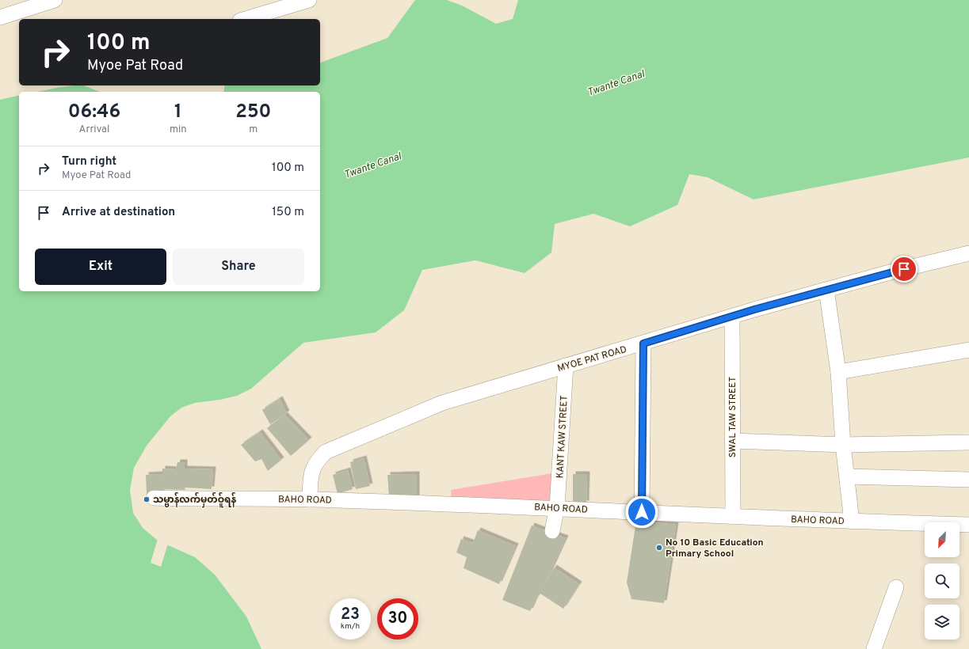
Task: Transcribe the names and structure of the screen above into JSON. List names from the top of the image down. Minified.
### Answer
{"streets":{"street":["MYOE PAT ROAD","SWAL TAW STREET","KANT KAW STREET","BAHO ROAD"]},"crossings":[["MYOE PAT ROAD","SWAL TAW STREET"],["MYOE PAT ROAD","KANT KAW STREET"],["MYOE PAT ROAD","BAHO ROAD"],["SWAL TAW STREET","BAHO ROAD"],["KANT KAW STREET","BAHO ROAD"]],"water":["Twante Canal"],"places":["သမ္ဗာန်လက်မှတ်ဝ်ူရန်","No 10 Basic Education Primary School"],"north":"bottom left","page":{"turn":["100 m","Myoe Pat Road"],"eta":["06:46","Arrival","1","min","250","m"],"list":[{"name":"Turn right","note":"Myoe Pat Road","value":"100 m"},{"name":"Arrive at destination","value":"150 m"}],"buttons":["Exit","Share"],"speed":"23 km/h","limit":"30"}}
